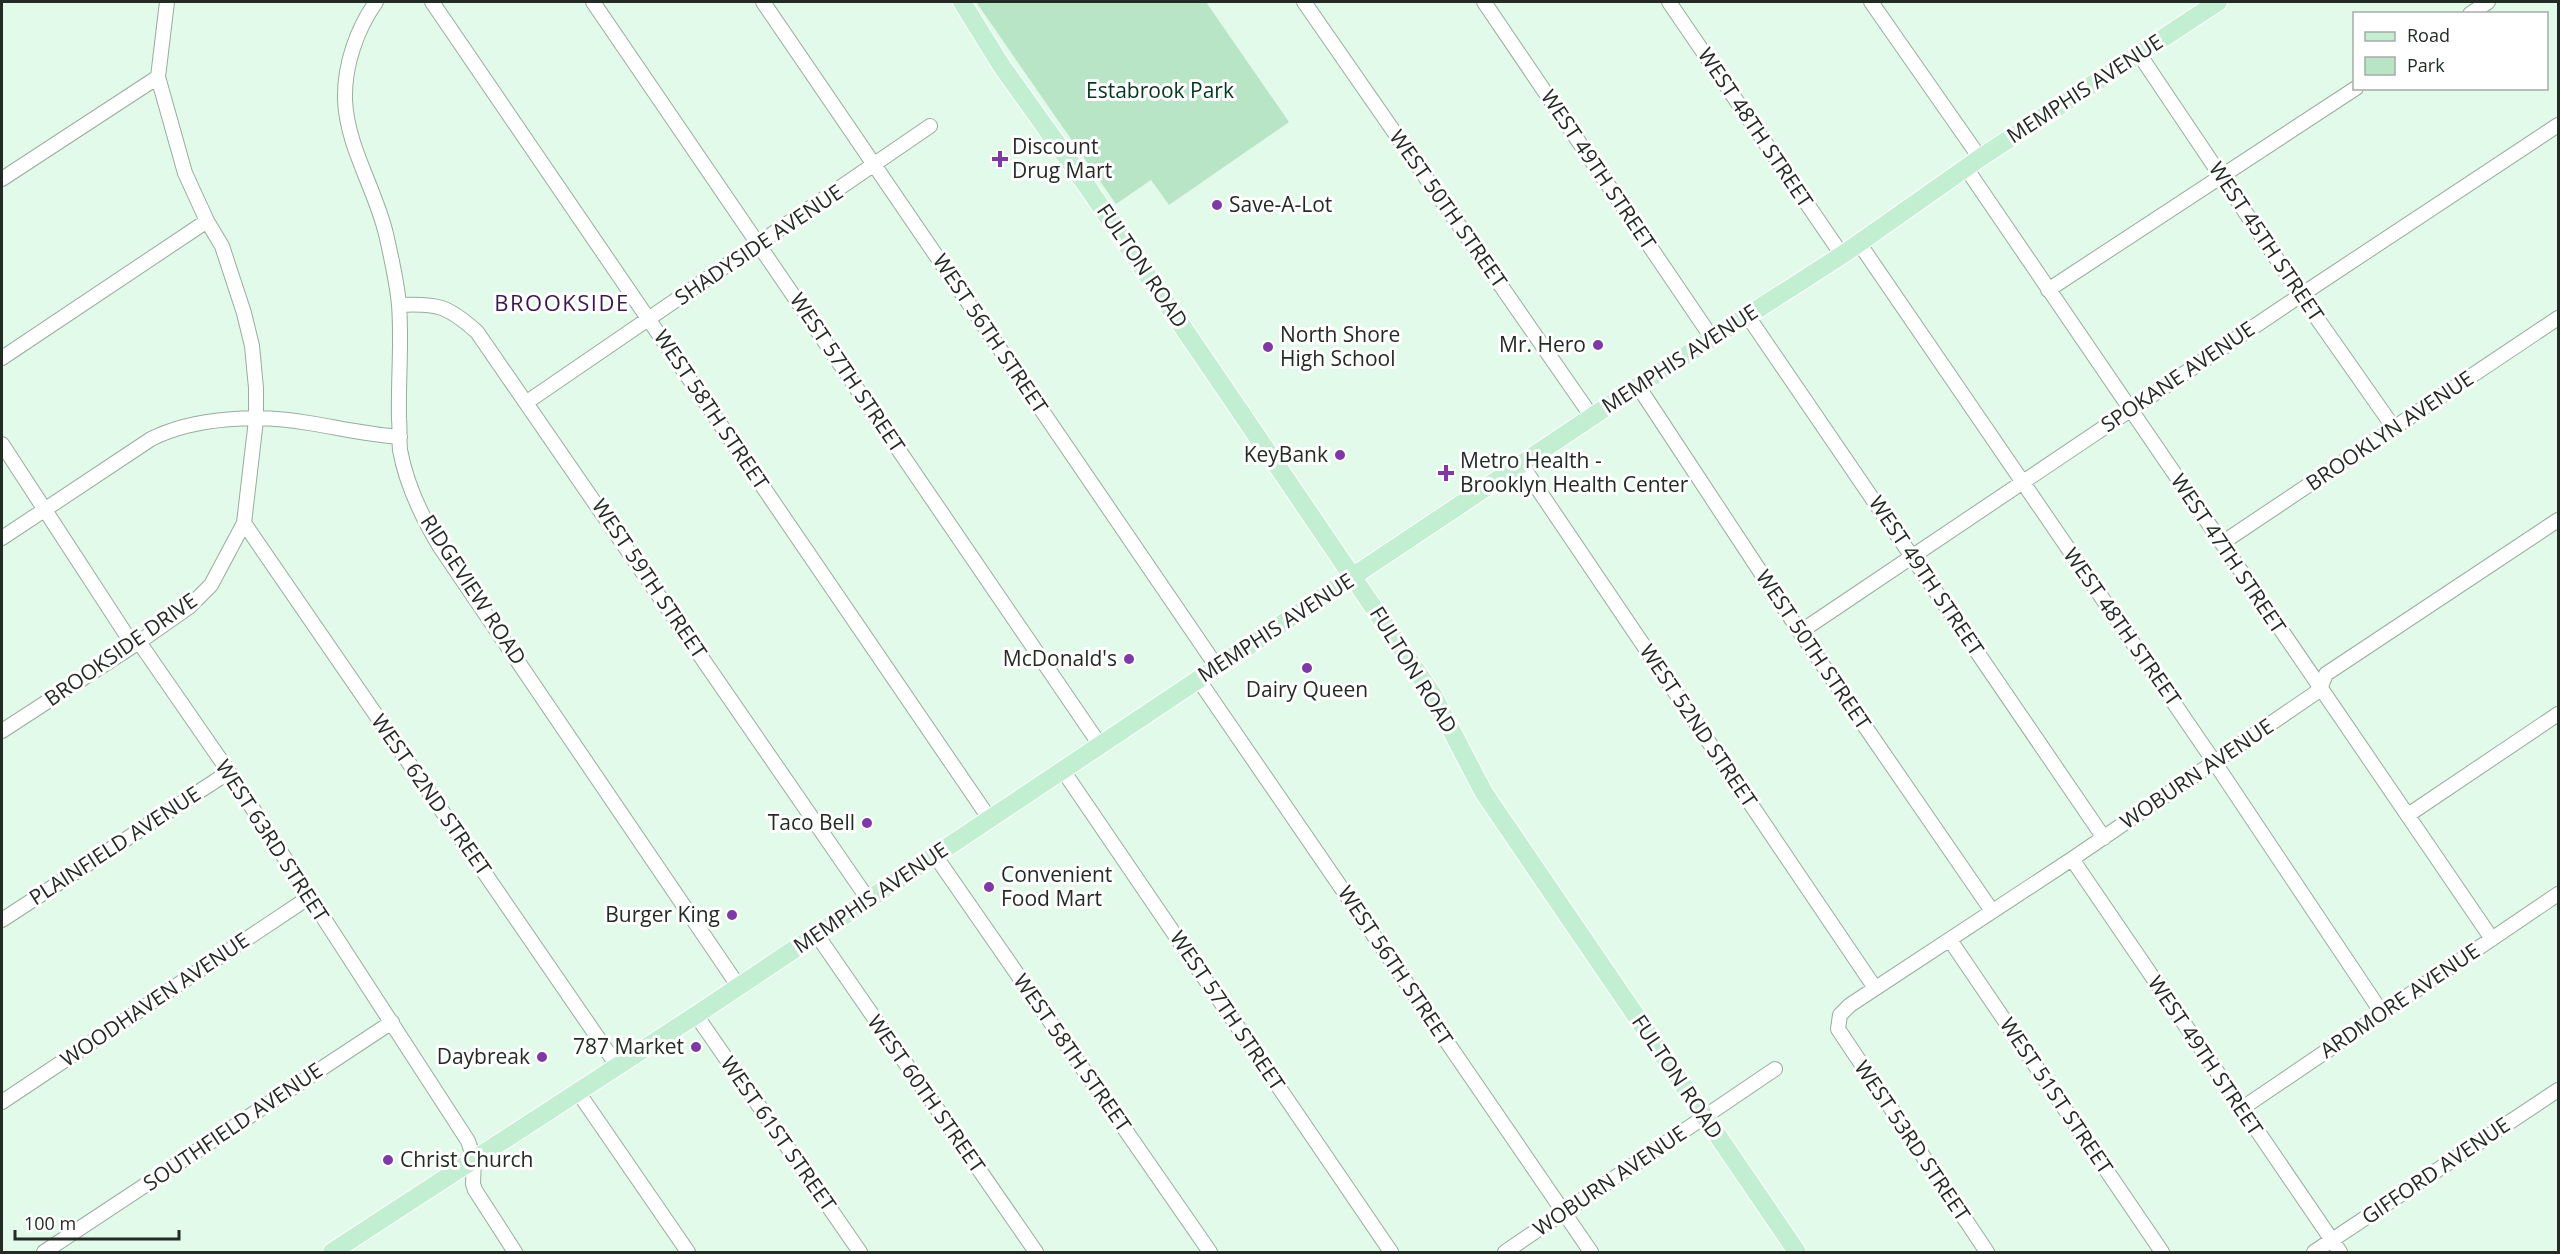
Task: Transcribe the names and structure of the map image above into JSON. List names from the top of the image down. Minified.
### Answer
{"streets":{"main road":["MEMPHIS AVENUE","FULTON ROAD"],"street":["WEST 48TH STREET","WEST 49TH STREET","WEST 50TH STREET","WEST 45TH STREET","SHADYSIDE AVENUE","WEST 56TH STREET","WEST 57TH STREET","SPOKANE AVENUE","WEST 58TH STREET","BROOKLYN AVENUE","WEST 47TH STREET","WEST 59TH STREET","RIDGEVIEW ROAD","BROOKSIDE DRIVE","WEST 52ND STREET","WOBURN AVENUE","WEST 62ND STREET","WEST 63RD STREET","PLAINFIELD AVENUE","WOODHAVEN AVENUE","ARDMORE AVENUE","WEST 60TH STREET","WEST 51ST STREET","SOUTHFIELD AVENUE","WEST 61ST STREET","WEST 53RD STREET","GIFFORD AVENUE"]},"crossings":[["MEMPHIS AVENUE","WEST 48TH STREET"],["MEMPHIS AVENUE","WEST 49TH STREET"],["MEMPHIS AVENUE","WEST 50TH STREET"],["MEMPHIS AVENUE","WEST 45TH STREET"],["MEMPHIS AVENUE","FULTON ROAD"],["MEMPHIS AVENUE","WEST 56TH STREET"],["MEMPHIS AVENUE","WEST 57TH STREET"],["MEMPHIS AVENUE","WEST 58TH STREET"],["MEMPHIS AVENUE","WEST 47TH STREET"],["MEMPHIS AVENUE","WEST 59TH STREET"],["MEMPHIS AVENUE","RIDGEVIEW ROAD"],["MEMPHIS AVENUE","WEST 52ND STREET"],["MEMPHIS AVENUE","WEST 62ND STREET"],["MEMPHIS AVENUE","WEST 63RD STREET"],["MEMPHIS AVENUE","WEST 60TH STREET"],["MEMPHIS AVENUE","WEST 61ST STREET"],["WEST 48TH STREET","SPOKANE AVENUE"],["WEST 48TH STREET","WOBURN AVENUE"],["WEST 48TH STREET","ARDMORE AVENUE"],["WEST 49TH STREET","SPOKANE AVENUE"],["WEST 49TH STREET","WOBURN AVENUE"],["WEST 49TH STREET","ARDMORE AVENUE"],["WEST 49TH STREET","GIFFORD AVENUE"],["WEST 50TH STREET","SPOKANE AVENUE"],["WEST 50TH STREET","WOBURN AVENUE"],["WEST 45TH STREET","SPOKANE AVENUE"],["WEST 45TH STREET","BROOKLYN AVENUE"],["SHADYSIDE AVENUE","WEST 56TH STREET"],["SHADYSIDE AVENUE","WEST 57TH STREET"],["SHADYSIDE AVENUE","WEST 58TH STREET"],["SHADYSIDE AVENUE","WEST 59TH STREET"],["FULTON ROAD","WOBURN AVENUE"],["WEST 56TH STREET","WOBURN AVENUE"],["SPOKANE AVENUE","WEST 47TH STREET"],["BROOKLYN AVENUE","WEST 47TH STREET"],["WEST 47TH STREET","WOBURN AVENUE"],["WEST 47TH STREET","ARDMORE AVENUE"],["WEST 59TH STREET","RIDGEVIEW ROAD"],["BROOKSIDE DRIVE","WEST 62ND STREET"],["BROOKSIDE DRIVE","WEST 63RD STREET"],["WEST 52ND STREET","WOBURN AVENUE"],["WOBURN AVENUE","WEST 51ST STREET"],["WOBURN AVENUE","WEST 53RD STREET"],["WEST 63RD STREET","PLAINFIELD AVENUE"],["WEST 63RD STREET","WOODHAVEN AVENUE"],["WEST 63RD STREET","SOUTHFIELD AVENUE"]],"districts":["BROOKSIDE"],"parks":["Estabrook Park"],"places":{"health":["Discount Drug Mart","Metro Health - Brooklyn Health Center"],"other":["Save-A-Lot","Mr. Hero","North Shore High School","KeyBank","McDonald's","Dairy Queen","Taco Bell","Convenient Food Mart","Burger King","787 Market","Daybreak","Christ Church"]},"legend":["Road","Park"],"scale_bar":"100 m"}
